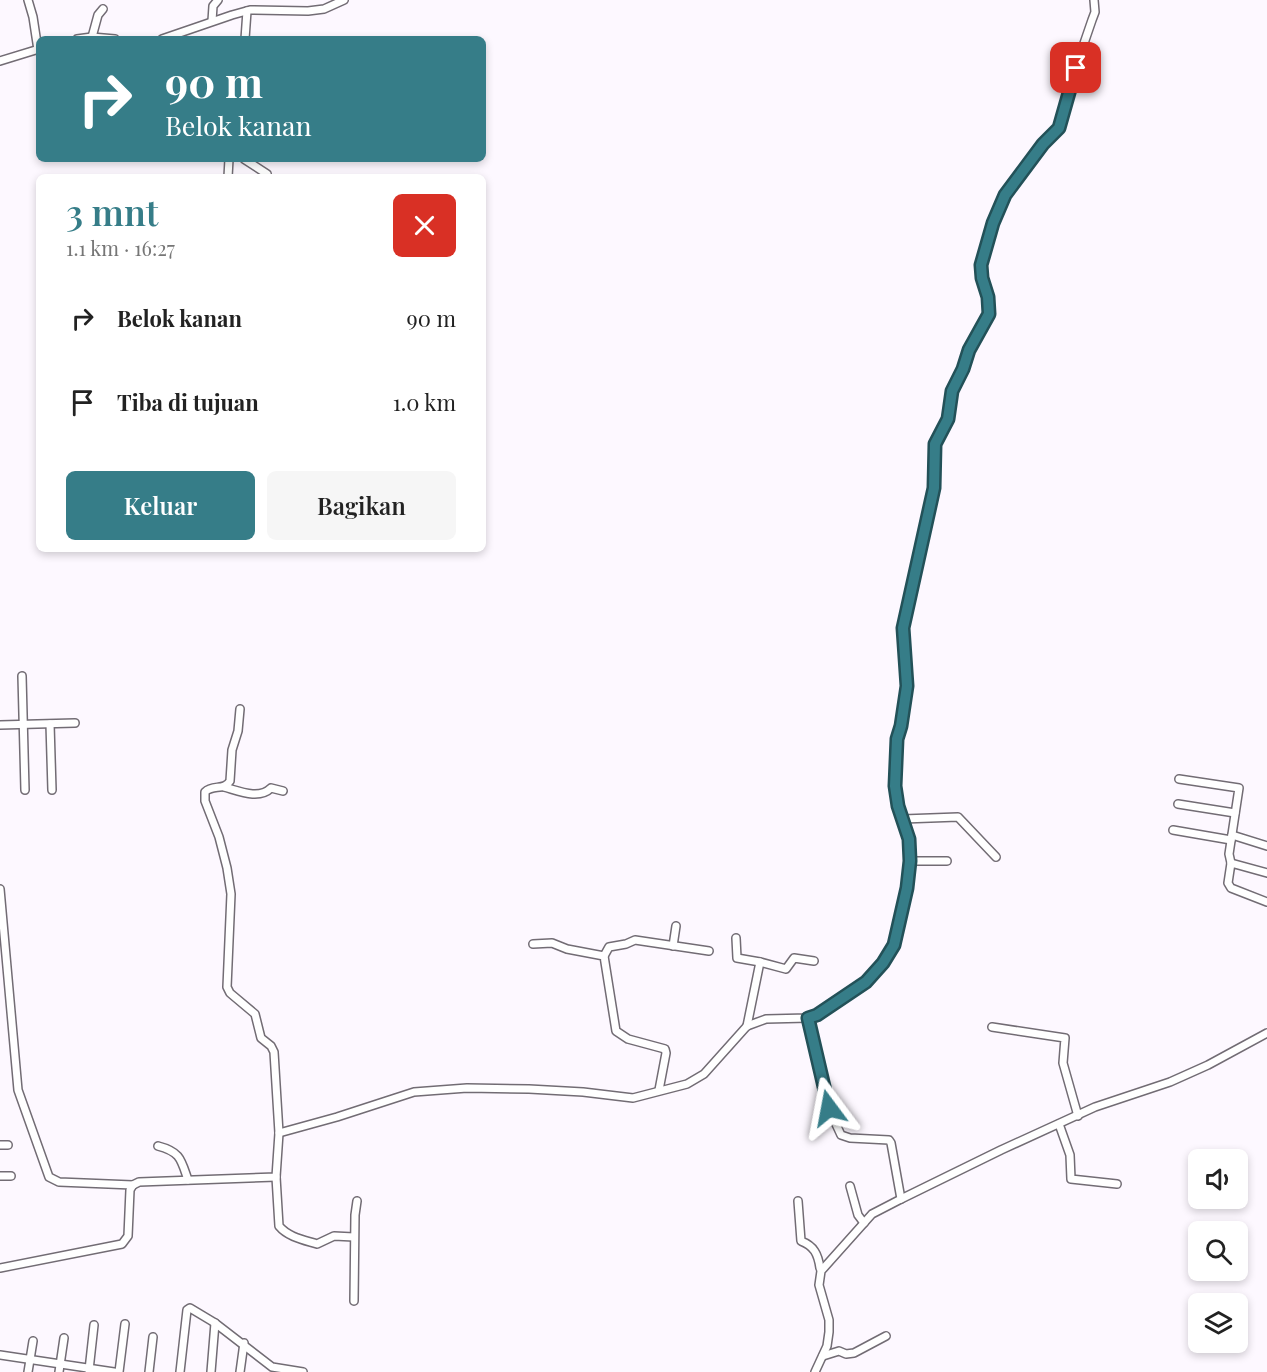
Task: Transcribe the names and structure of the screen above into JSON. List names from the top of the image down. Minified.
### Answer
{"page":{"turn":["90 m","Belok kanan"],"heading":["3 mnt","1.1 km · 16:27"],"list":[{"name":"Belok kanan","value":"90 m"},{"name":"Tiba di tujuan","value":"1.0 km"}],"buttons":["Keluar","Bagikan"]}}
